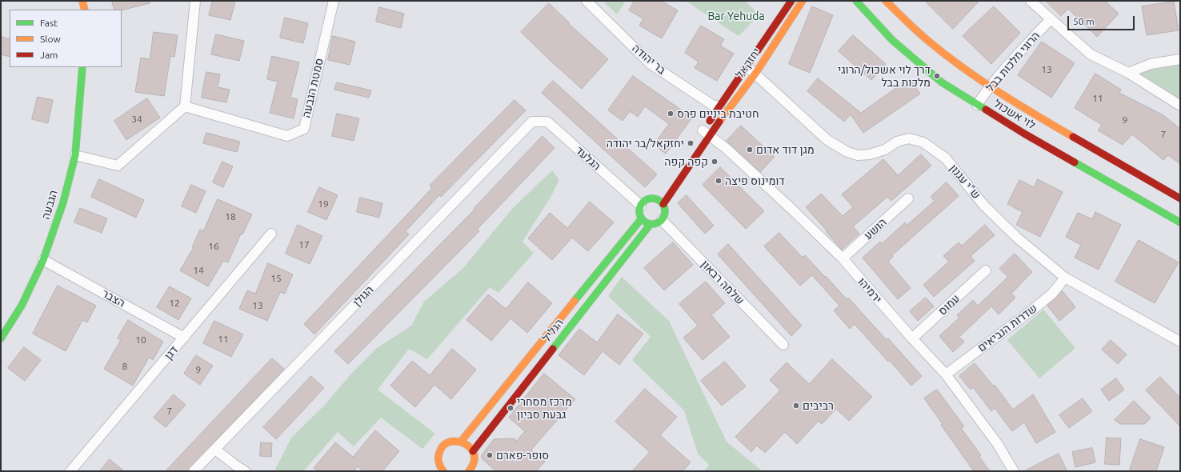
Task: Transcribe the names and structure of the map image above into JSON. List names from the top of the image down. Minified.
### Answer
{"streets":{"street":["בר יהודה","הרוגי מלכות בבל","יחזקאל","סמטת הגבעה","לוי אשכול","הגלעד","ש\"י עגנון","הגבעה","הושע","שלמה רבאון","ירמיהו","הגולן","הצבר","עמוס","שדרות הנביאים","הגליל","דגן"]},"crossings":[["בר יהודה","יחזקאל"],["הרוגי מלכות בבל","לוי אשכול"],["יחזקאל","ש\"י עגנון"],["יחזקאל","ירמיהו"],["הגלעד","שלמה רבאון"],["הגלעד","הגולן"],["הגלעד","הגליל"],["ש\"י עגנון","שדרות הנביאים"],["הגבעה","הצבר"],["הושע","ירמיהו"],["שלמה רבאון","הגליל"],["ירמיהו","עמוס"],["ירמיהו","שדרות הנביאים"],["הצבר","דגן"]],"parks":["Bar Yehuda"],"places":["דרך לוי אשכול/הרוגי מלכות בבל","חטיבת ביניים פרס","יחזקאל/בר יהודה","מגן דוד אדום","קפה קפה","דומינוס פיצה","רביבים","מרכז מסחרי גבעת סביון","סופר-פארם"],"house_numbers":["13","11","34","9","7","19","18","17","16","14","15","12","13","11","10","8","9","7"],"legend":["Fast","Slow","Jam"],"scale_bar":"50 m"}
